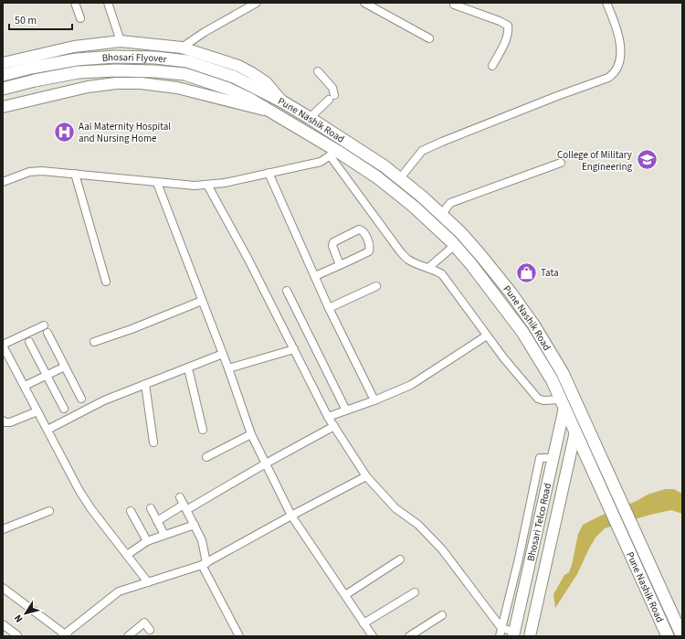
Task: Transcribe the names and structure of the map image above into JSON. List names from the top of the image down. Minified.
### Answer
{"streets":{"highway":["Bhosari Flyover","Pune Nashik Road"],"main road":["Bhosari Telco Road"]},"crossings":[["Bhosari Flyover","Pune Nashik Road"],["Pune Nashik Road","Bhosari Telco Road"]],"places":{"hospital":["Aai Maternity Hospital and Nursing Home"],"school or university":["College of Military Engineering"],"shop":["Tata"]},"scale_bar":"50 m","north":"bottom left"}
